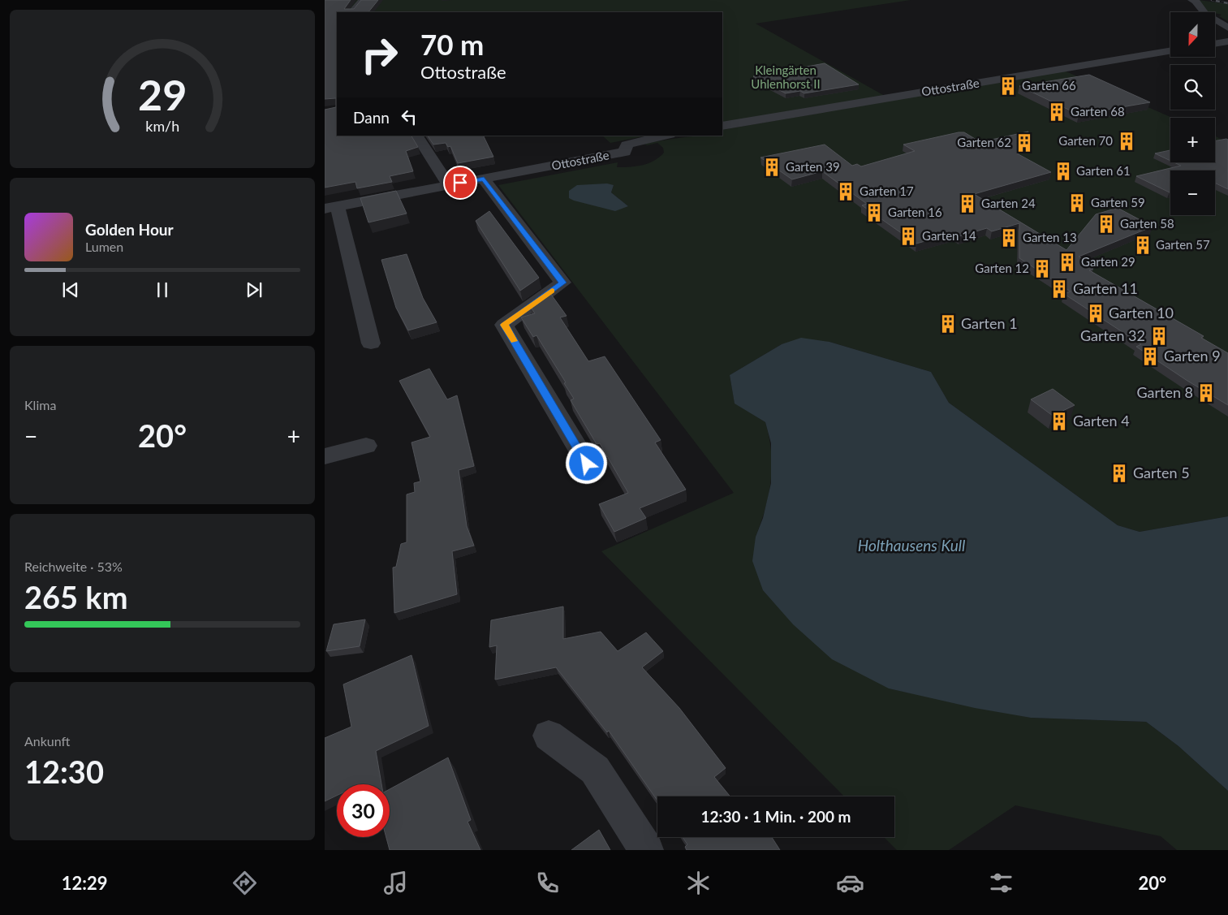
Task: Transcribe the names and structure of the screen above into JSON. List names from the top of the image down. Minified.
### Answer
{"streets":{"street":["Ottostraße"]},"water":["Holthausens Kull"],"parks":["Kleingärten Uhlenhorst II"],"places":{"building":["Garten 66","Garten 68","Garten 70","Garten 62","Garten 39","Garten 61","Garten 17","Garten 59","Garten 24","Garten 16","Garten 58","Garten 14","Garten 13","Garten 57","Garten 29","Garten 12","Garten 11","Garten 10","Garten 1","Garten 32","Garten 9","Garten 8","Garten 4","Garten 5"]},"north":"bottom","page":{"map_buttons":["+","−"],"turn":["70 m","Ottostraße"],"then":"Dann","song":["Golden Hour","Lumen"],"tile":["Klima",["Reichweite · 53%","265 km"],["Ankunft","12:30"]],"heat":["−","20°","+"],"limit":"30","trip":"12:30 · 1 Min. · 200 m","tabs":["12:29","20°"],"gauge":["29","km/h"]}}
